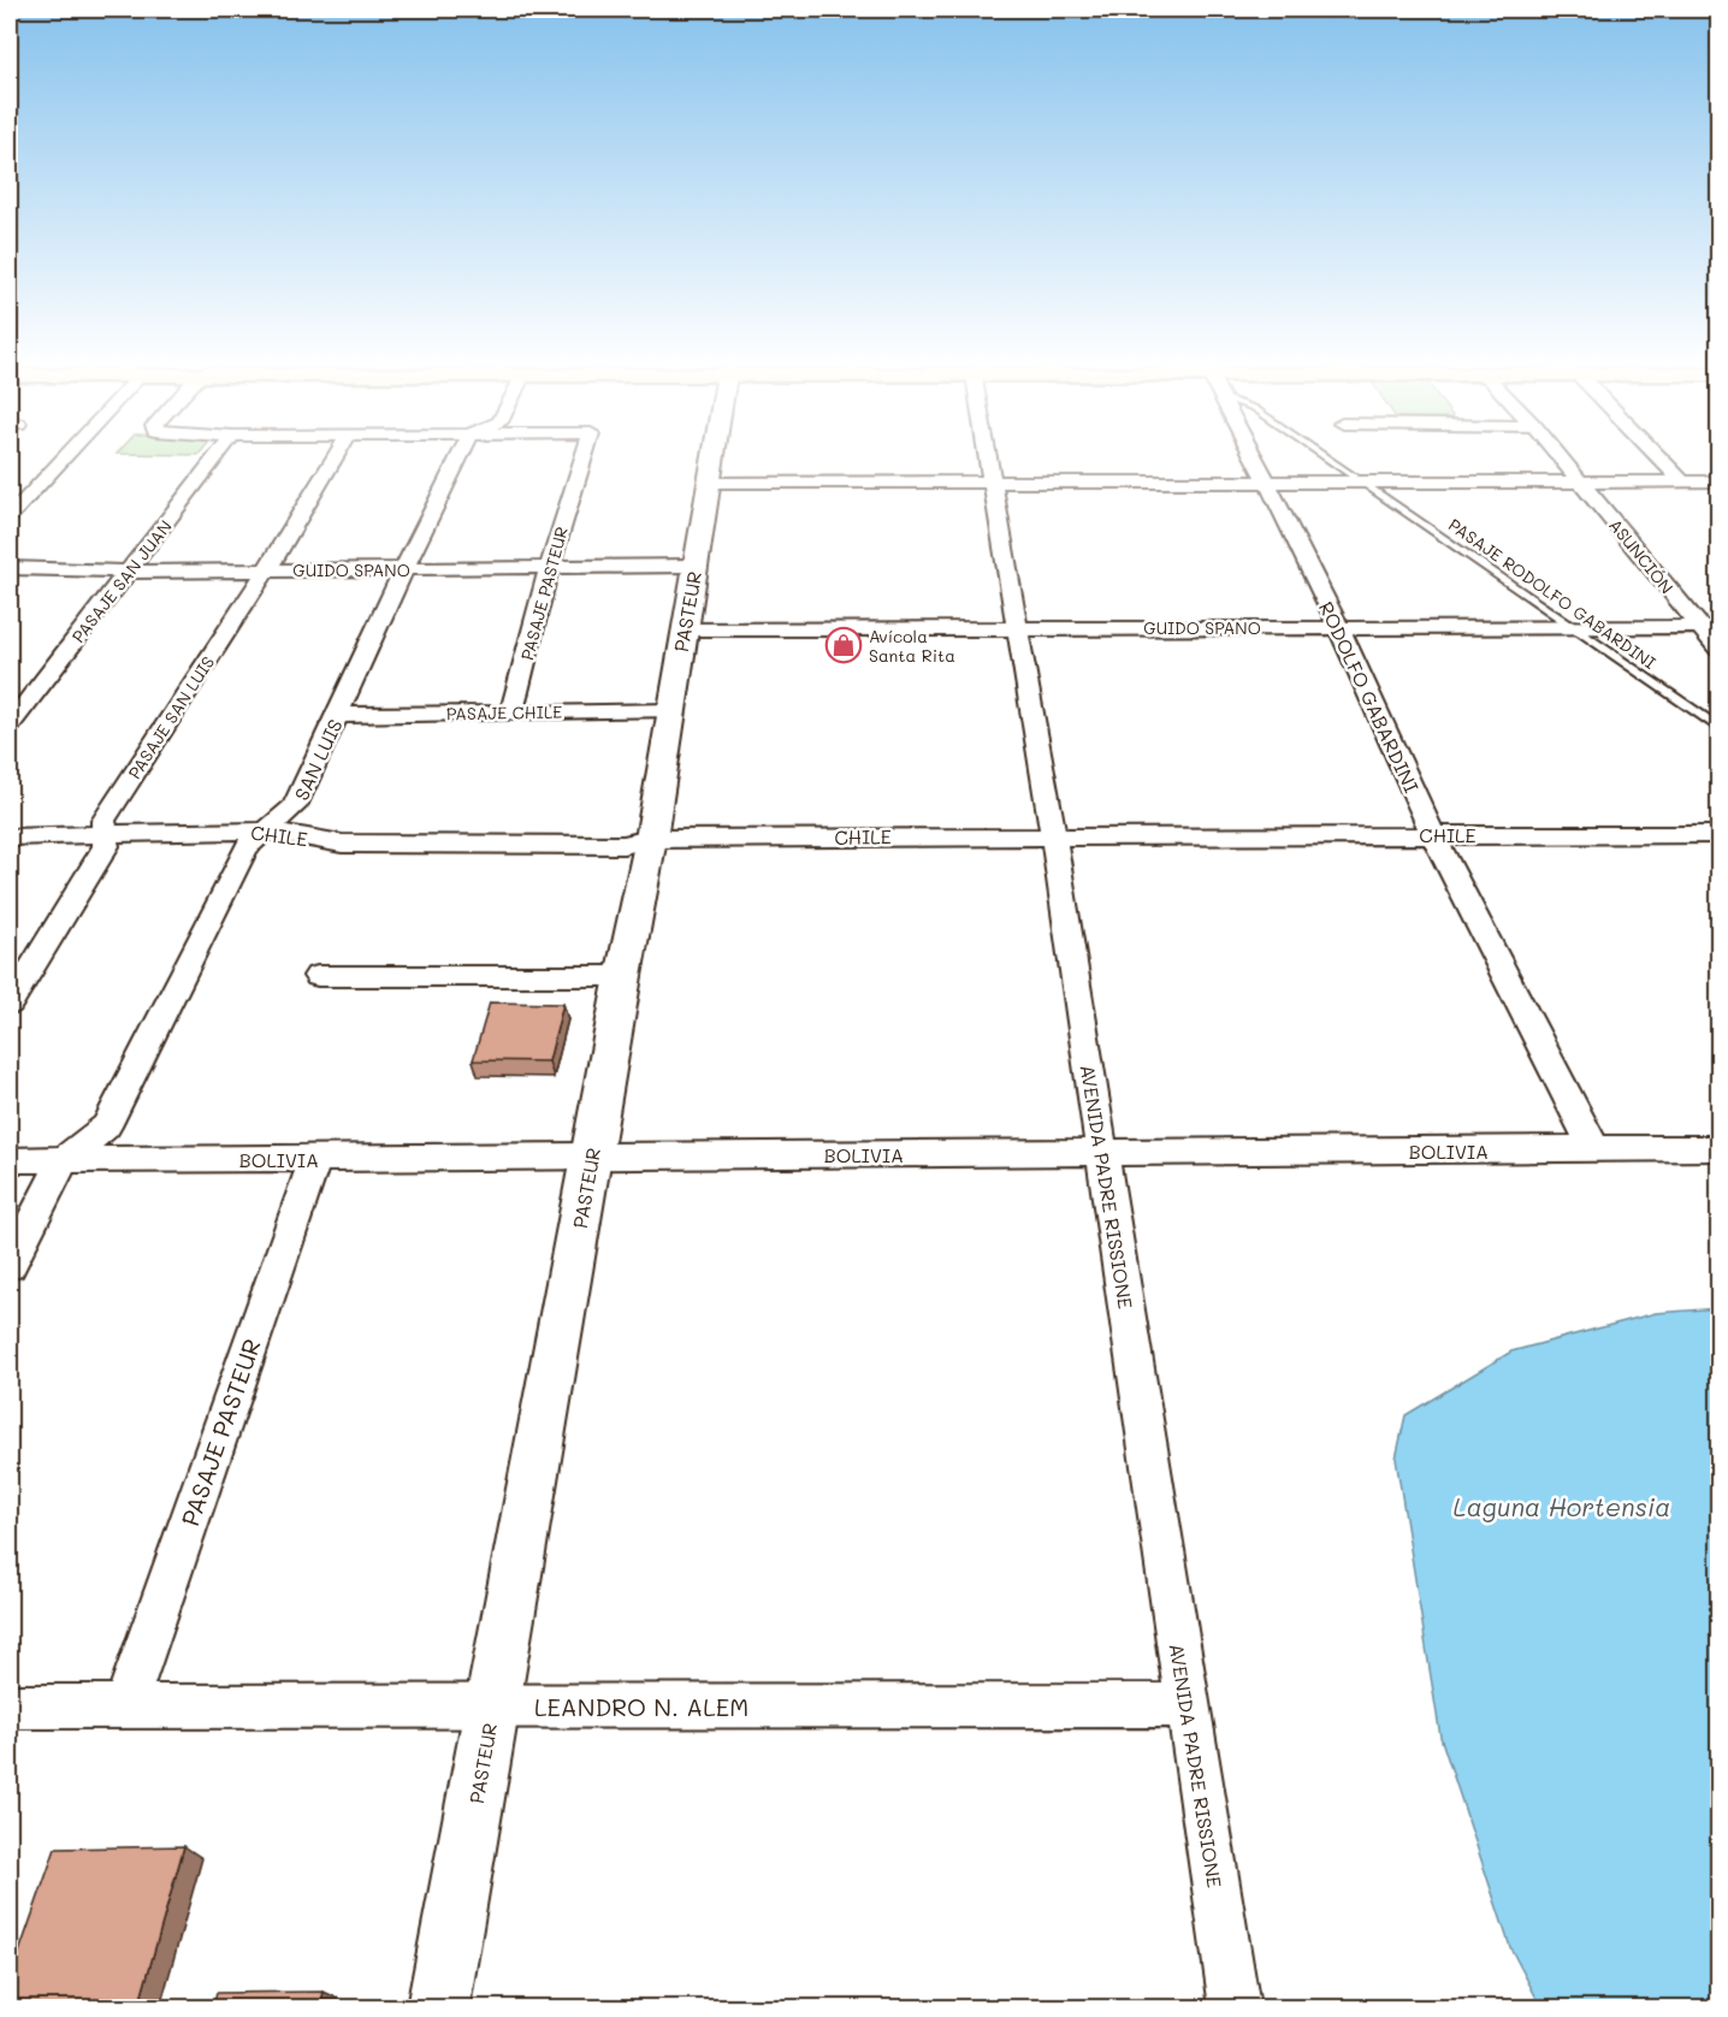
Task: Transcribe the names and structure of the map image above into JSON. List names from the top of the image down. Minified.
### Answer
{"streets":{"street":["ASUNCIÓN","GUIDO SPANO","PASAJE SAN JUAN","PASAJE PASTEUR","PASTEUR","RODOLFO GABARDINI","PASAJE CHILE","PASAJE SAN LUIS","SAN LUIS","CHILE","BOLIVIA","AVENIDA PADRE RISSIONE","LEANDRO N. ALEM"],"lane":["PASAJE RODOLFO GABARDINI"]},"crossings":[["ASUNCIÓN","GUIDO SPANO"],["GUIDO SPANO","PASAJE SAN JUAN"],["GUIDO SPANO","PASAJE PASTEUR"],["GUIDO SPANO","PASAJE RODOLFO GABARDINI"],["GUIDO SPANO","PASTEUR"],["GUIDO SPANO","RODOLFO GABARDINI"],["GUIDO SPANO","PASAJE SAN LUIS"],["GUIDO SPANO","SAN LUIS"],["GUIDO SPANO","AVENIDA PADRE RISSIONE"],["PASAJE PASTEUR","PASAJE CHILE"],["PASAJE PASTEUR","BOLIVIA"],["PASAJE PASTEUR","LEANDRO N. ALEM"],["PASTEUR","PASAJE CHILE"],["PASTEUR","CHILE"],["PASTEUR","BOLIVIA"],["PASTEUR","LEANDRO N. ALEM"],["RODOLFO GABARDINI","CHILE"],["RODOLFO GABARDINI","BOLIVIA"],["PASAJE CHILE","SAN LUIS"],["PASAJE SAN LUIS","CHILE"],["SAN LUIS","CHILE"],["SAN LUIS","BOLIVIA"],["CHILE","AVENIDA PADRE RISSIONE"],["BOLIVIA","AVENIDA PADRE RISSIONE"],["AVENIDA PADRE RISSIONE","LEANDRO N. ALEM"]],"water":["Laguna Hortensia"],"places":{"shop":["Avícola Santa Rita"]}}
